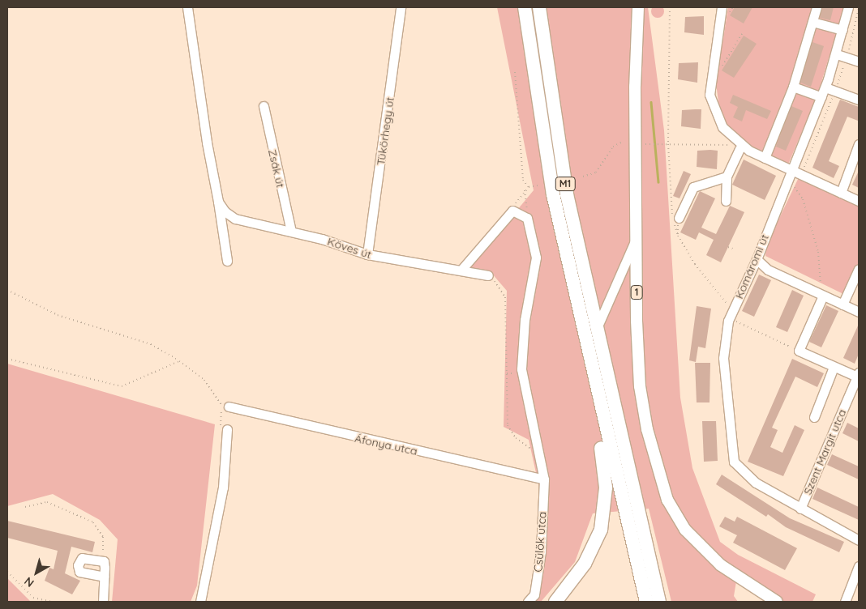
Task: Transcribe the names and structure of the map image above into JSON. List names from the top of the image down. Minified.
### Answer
{"streets":{"highway":["M1"],"main road":["1"],"street":["Tükörhegy út","Zsák út","Köves út","Komáromi út","Áfonya utca","Szent Margit utca","Csülök utca"]},"crossings":[["Tükörhegy út","Köves út"],["Zsák út","Köves út"],["Komáromi út","Szent Margit utca"],["Áfonya utca","Csülök utca"]],"north":"bottom left"}
